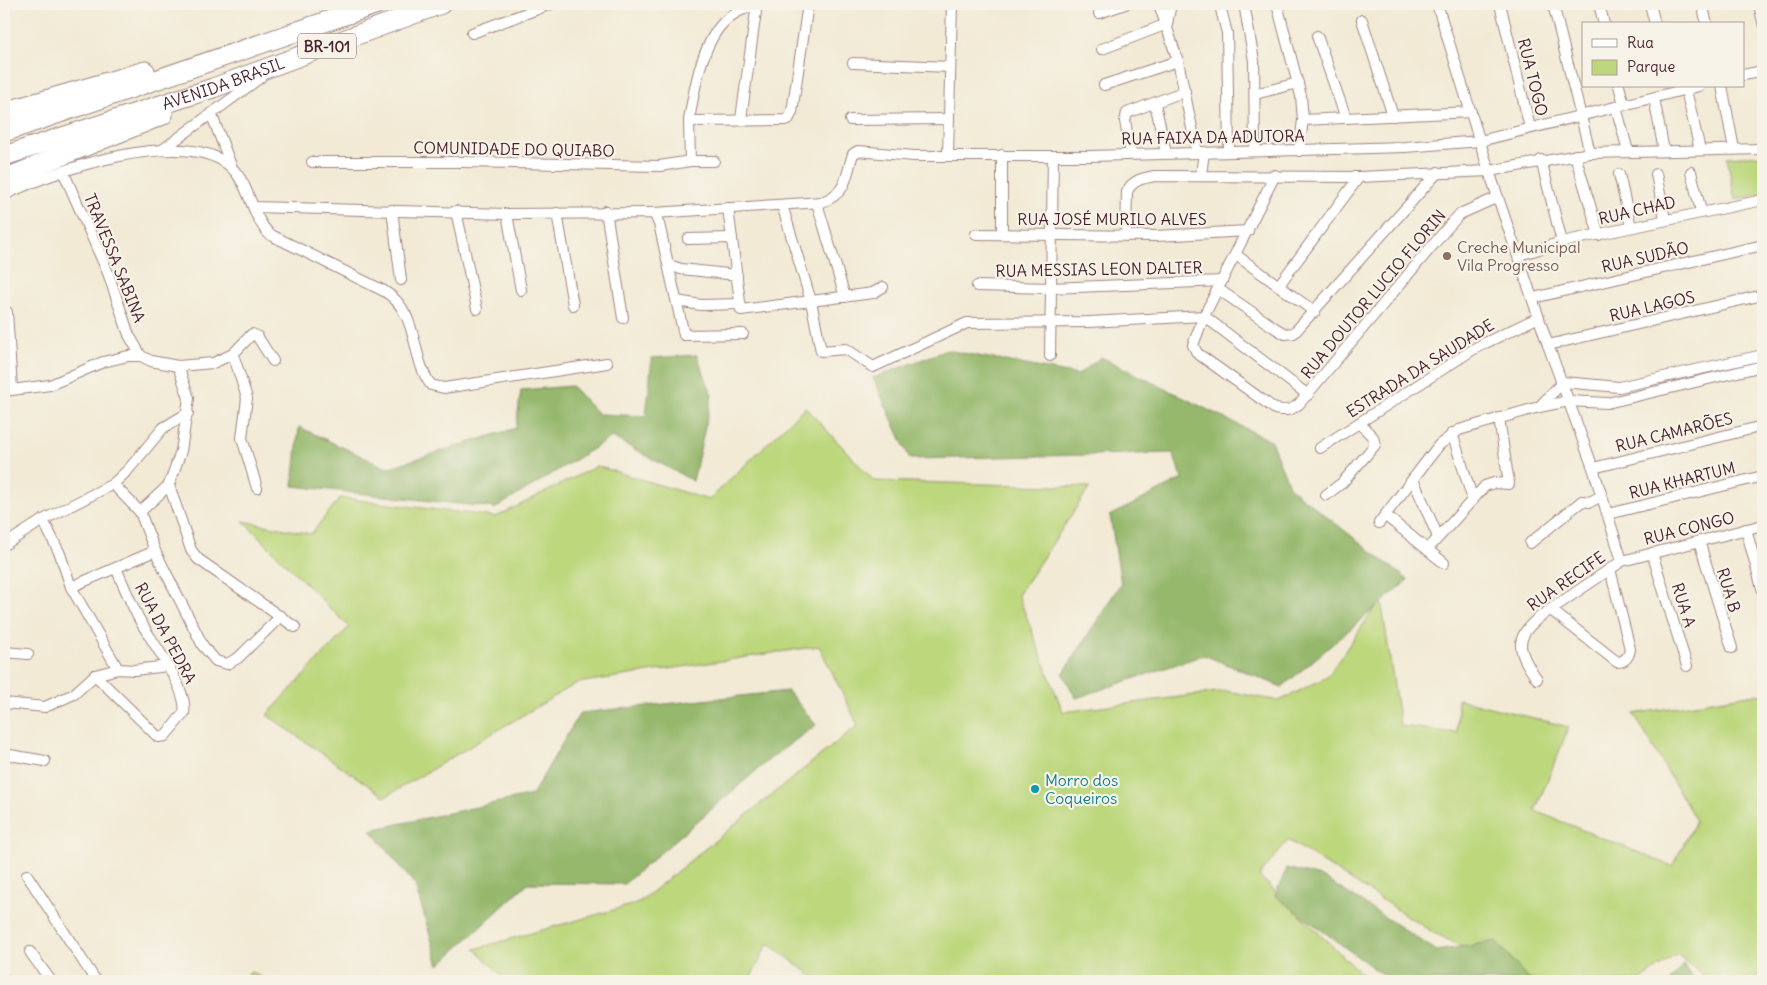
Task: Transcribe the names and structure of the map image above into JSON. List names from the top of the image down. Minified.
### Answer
{"streets":{"highway":["BR-101","AVENIDA BRASIL"],"street":["RUA TOGO","RUA FAIXA DA ADUTORA","COMUNIDADE DO QUIABO","RUA CHAD","RUA JOSÉ MURILO ALVES","RUA SUDÃO","TRAVESSA SABINA","RUA MESSIAS LEON DALTER","RUA DOUTOR LUCIO FLORIN","RUA LAGOS","ESTRADA DA SAUDADE","RUA CAMARÕES","RUA KHARTUM","RUA CONGO","RUA RECIFE","RUA B","RUA A","RUA DA PEDRA"]},"crossings":[["RUA TOGO","RUA FAIXA DA ADUTORA"],["RUA CONGO","RUA RECIFE"],["RUA CONGO","RUA B"],["RUA CONGO","RUA A"]],"places":["Creche Municipal Vila Progresso","Morro dos Coqueiros"],"legend":["Rua","Parque"]}
